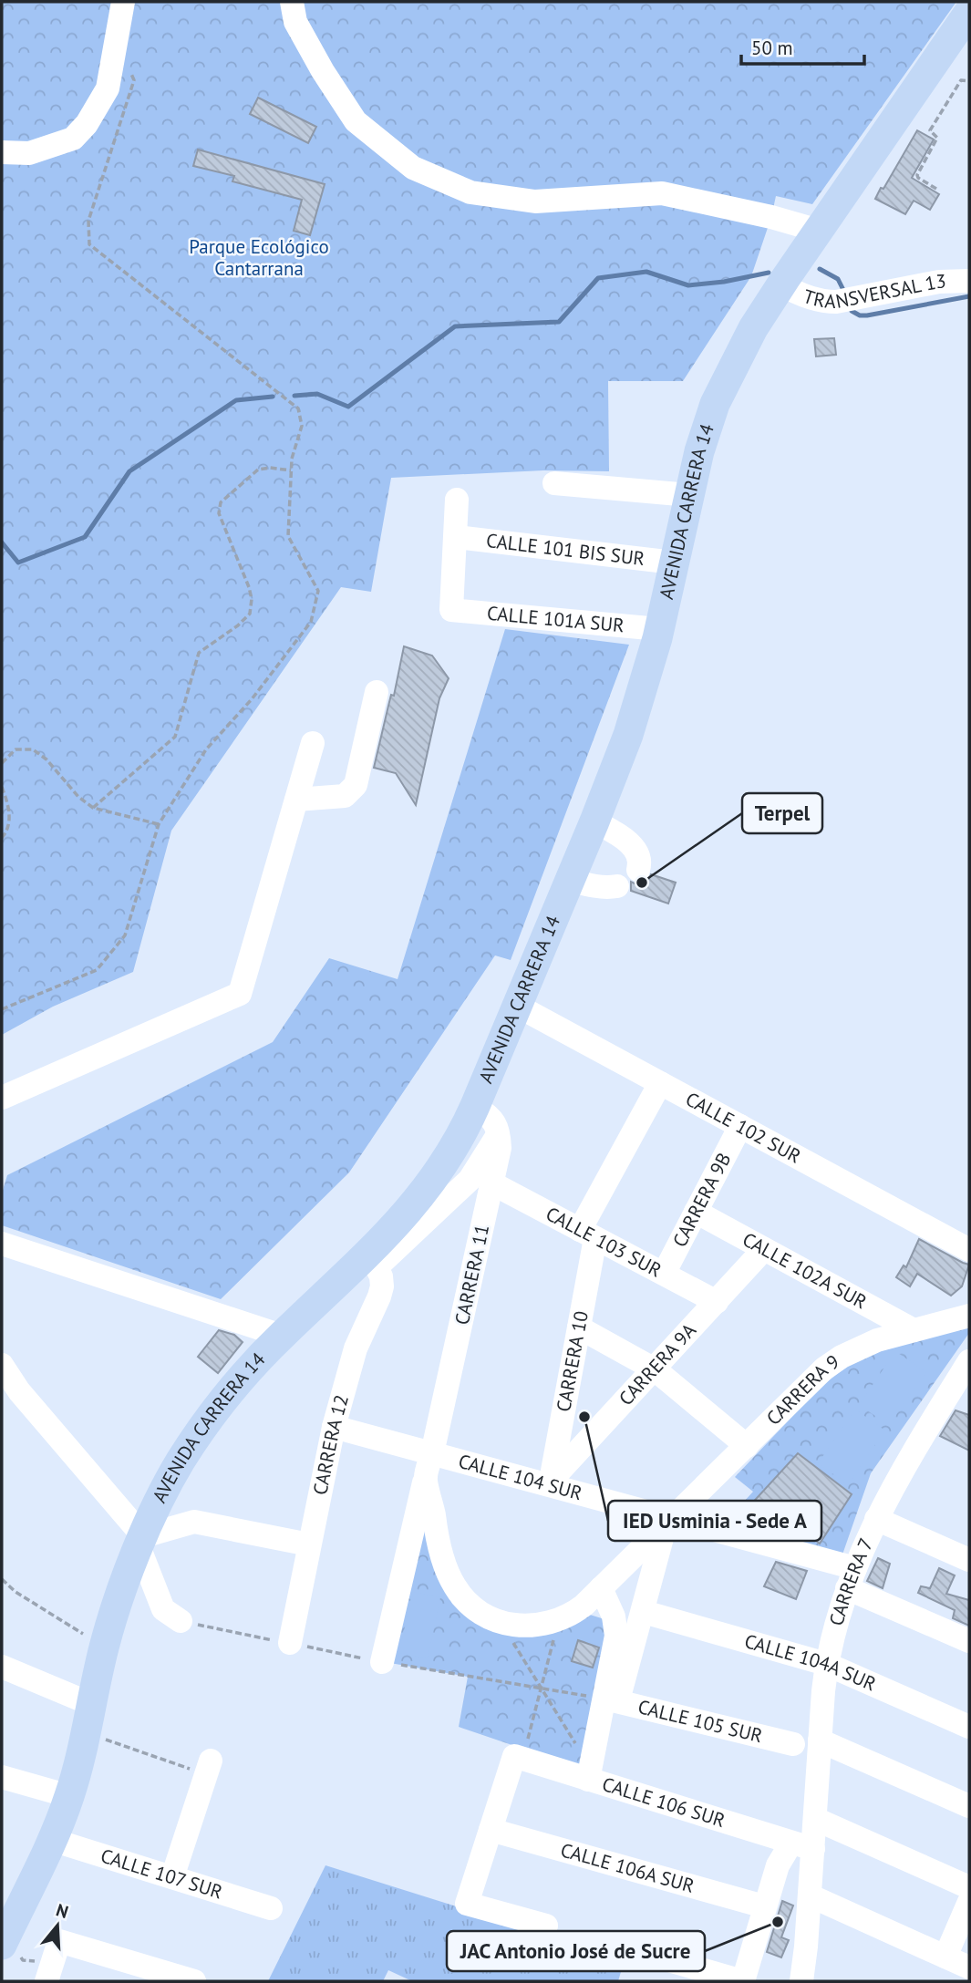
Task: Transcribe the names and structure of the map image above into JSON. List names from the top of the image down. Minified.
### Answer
{"streets":{"main road":["AVENIDA CARRERA 14"],"street":["TRANSVERSAL 13","CALLE 101 BIS SUR","CALLE 101A SUR","CALLE 102 SUR","CARRERA 9B","CALLE 103 SUR","CALLE 102A SUR","CARRERA 11","CARRERA 10","CARRERA 9A","CARRERA 9","CARRERA 12","CALLE 104 SUR","CARRERA 7","CALLE 104A SUR","CALLE 105 SUR","CALLE 106 SUR","CALLE 106A SUR","CALLE 107 SUR"]},"crossings":[["TRANSVERSAL 13","AVENIDA CARRERA 14"],["AVENIDA CARRERA 14","CALLE 101 BIS SUR"],["AVENIDA CARRERA 14","CALLE 101A SUR"],["AVENIDA CARRERA 14","CALLE 102 SUR"],["AVENIDA CARRERA 14","CARRERA 12"],["AVENIDA CARRERA 14","CALLE 107 SUR"],["CALLE 101 BIS SUR","CALLE 101A SUR"],["CALLE 102 SUR","CARRERA 9B"],["CALLE 102 SUR","CARRERA 10"],["CARRERA 9B","CALLE 103 SUR"],["CARRERA 9B","CALLE 102A SUR"],["CALLE 103 SUR","CARRERA 11"],["CALLE 103 SUR","CARRERA 10"],["CALLE 103 SUR","CARRERA 9A"],["CALLE 102A SUR","CARRERA 9A"],["CALLE 102A SUR","CARRERA 9"],["CARRERA 11","CALLE 104 SUR"],["CARRERA 10","CARRERA 9A"],["CARRERA 10","CALLE 104 SUR"],["CARRERA 9A","CALLE 104 SUR"],["CARRERA 9","CALLE 104 SUR"],["CARRERA 12","CALLE 104 SUR"],["CALLE 104 SUR","CARRERA 7"],["CARRERA 7","CALLE 104A SUR"],["CARRERA 7","CALLE 106 SUR"],["CARRERA 7","CALLE 106A SUR"]],"parks":["Parque Ecológico Cantarrana"],"places":["Terpel","IED Usminia - Sede A","JAC Antonio José de Sucre"],"scale_bar":"50 m","north":"top"}
